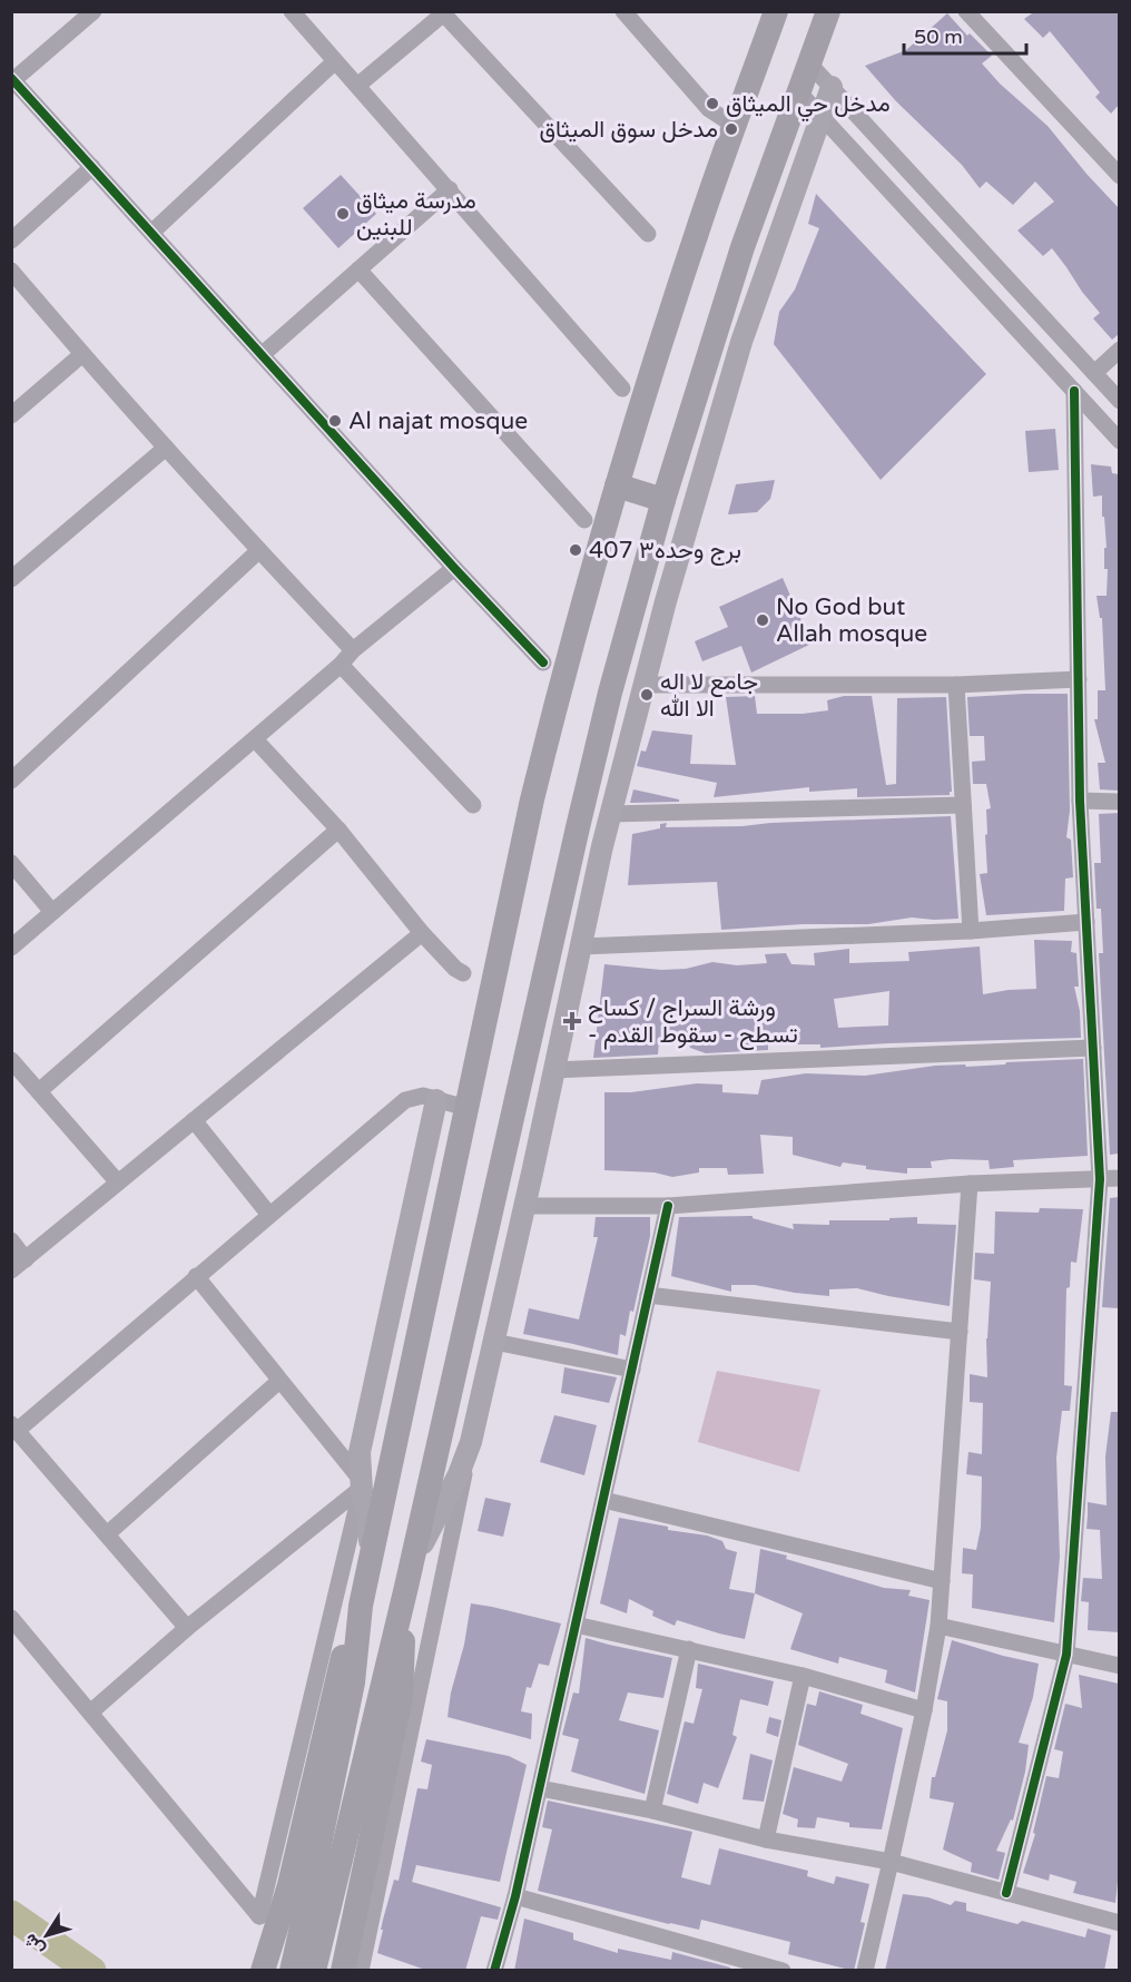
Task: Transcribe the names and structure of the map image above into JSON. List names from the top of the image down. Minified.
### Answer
{"places":{"other":["مدخل حي الميثاق","مدخل سوق الميثاق","مدرسة ميثاق للبنين","Al najat mosque","برج وحده٣ 407","No God but Allah mosque","جامع لا اله الا الله"],"health":["ورشة السراج / كساح - تسطح - سقوط القدم"]},"scale_bar":"50 m","north":"bottom left"}
